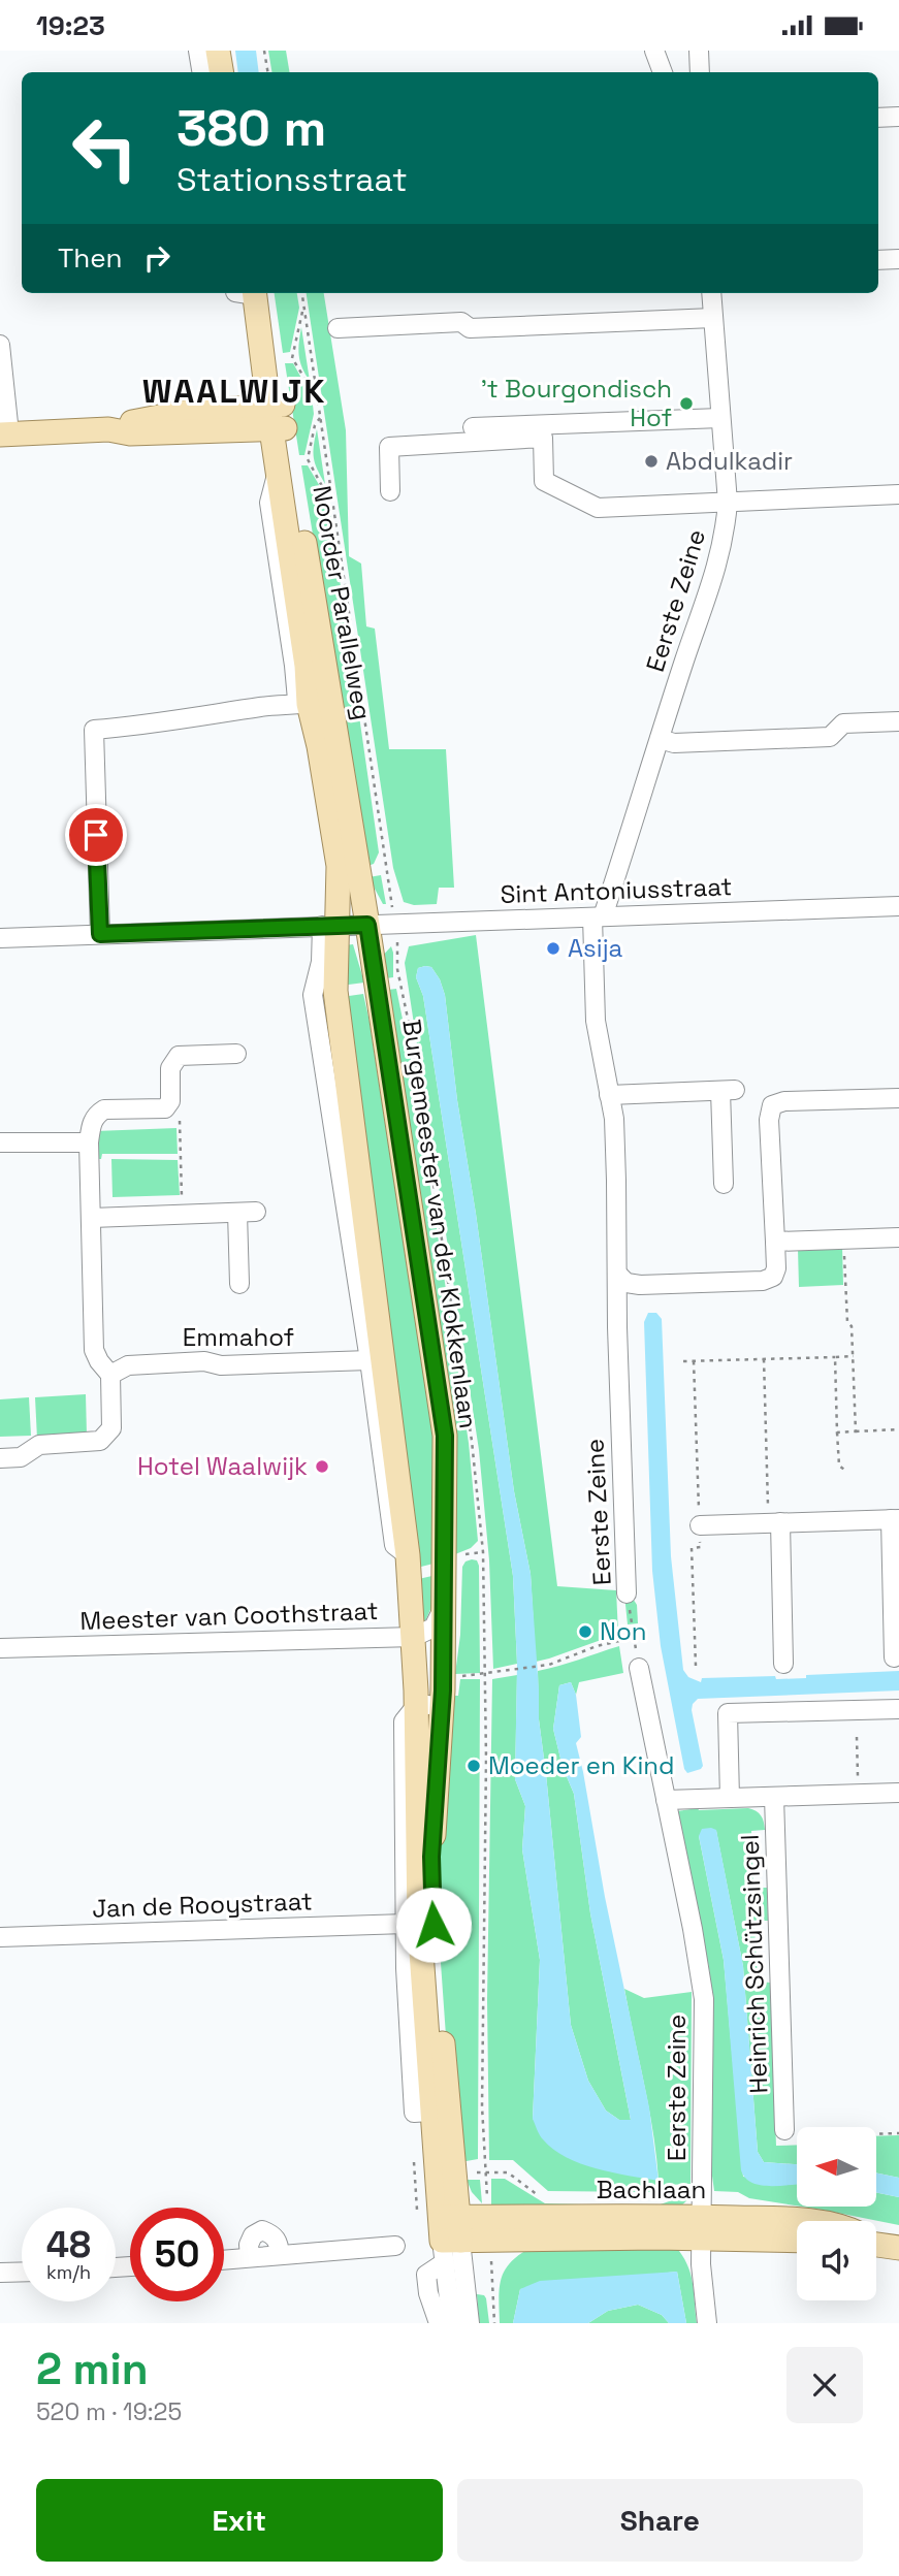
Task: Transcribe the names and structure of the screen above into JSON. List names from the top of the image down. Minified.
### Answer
{"streets":{"main road":["Noorder Parallelweg","Burgemeester van der Klokkenlaan","Bachlaan"],"street":["Eerste Zeine","Sint Antoniusstraat","Emmahof","Meester van Coothstraat","Jan de Rooystraat","Heinrich Schützsingel"]},"crossings":[["Eerste Zeine","Sint Antoniusstraat"],["Eerste Zeine","Bachlaan"],["Noorder Parallelweg","Sint Antoniusstraat"],["Noorder Parallelweg","Burgemeester van der Klokkenlaan"],["Sint Antoniusstraat","Burgemeester van der Klokkenlaan"],["Burgemeester van der Klokkenlaan","Emmahof"],["Burgemeester van der Klokkenlaan","Meester van Coothstraat"],["Burgemeester van der Klokkenlaan","Jan de Rooystraat"],["Burgemeester van der Klokkenlaan","Bachlaan"]],"districts":["WAALWIJK"],"places":["'t Bourgondisch Hof","Abdulkadir","Asija","Hotel Waalwijk","Non","Moeder en Kind"],"north":"left","page":{"status":"19:23","turn":["380 m","Stationsstraat"],"then":"Then","speed":"48 km/h","limit":"50","heading":["2 min","520 m · 19:25"],"buttons":["Exit","Share"]}}
